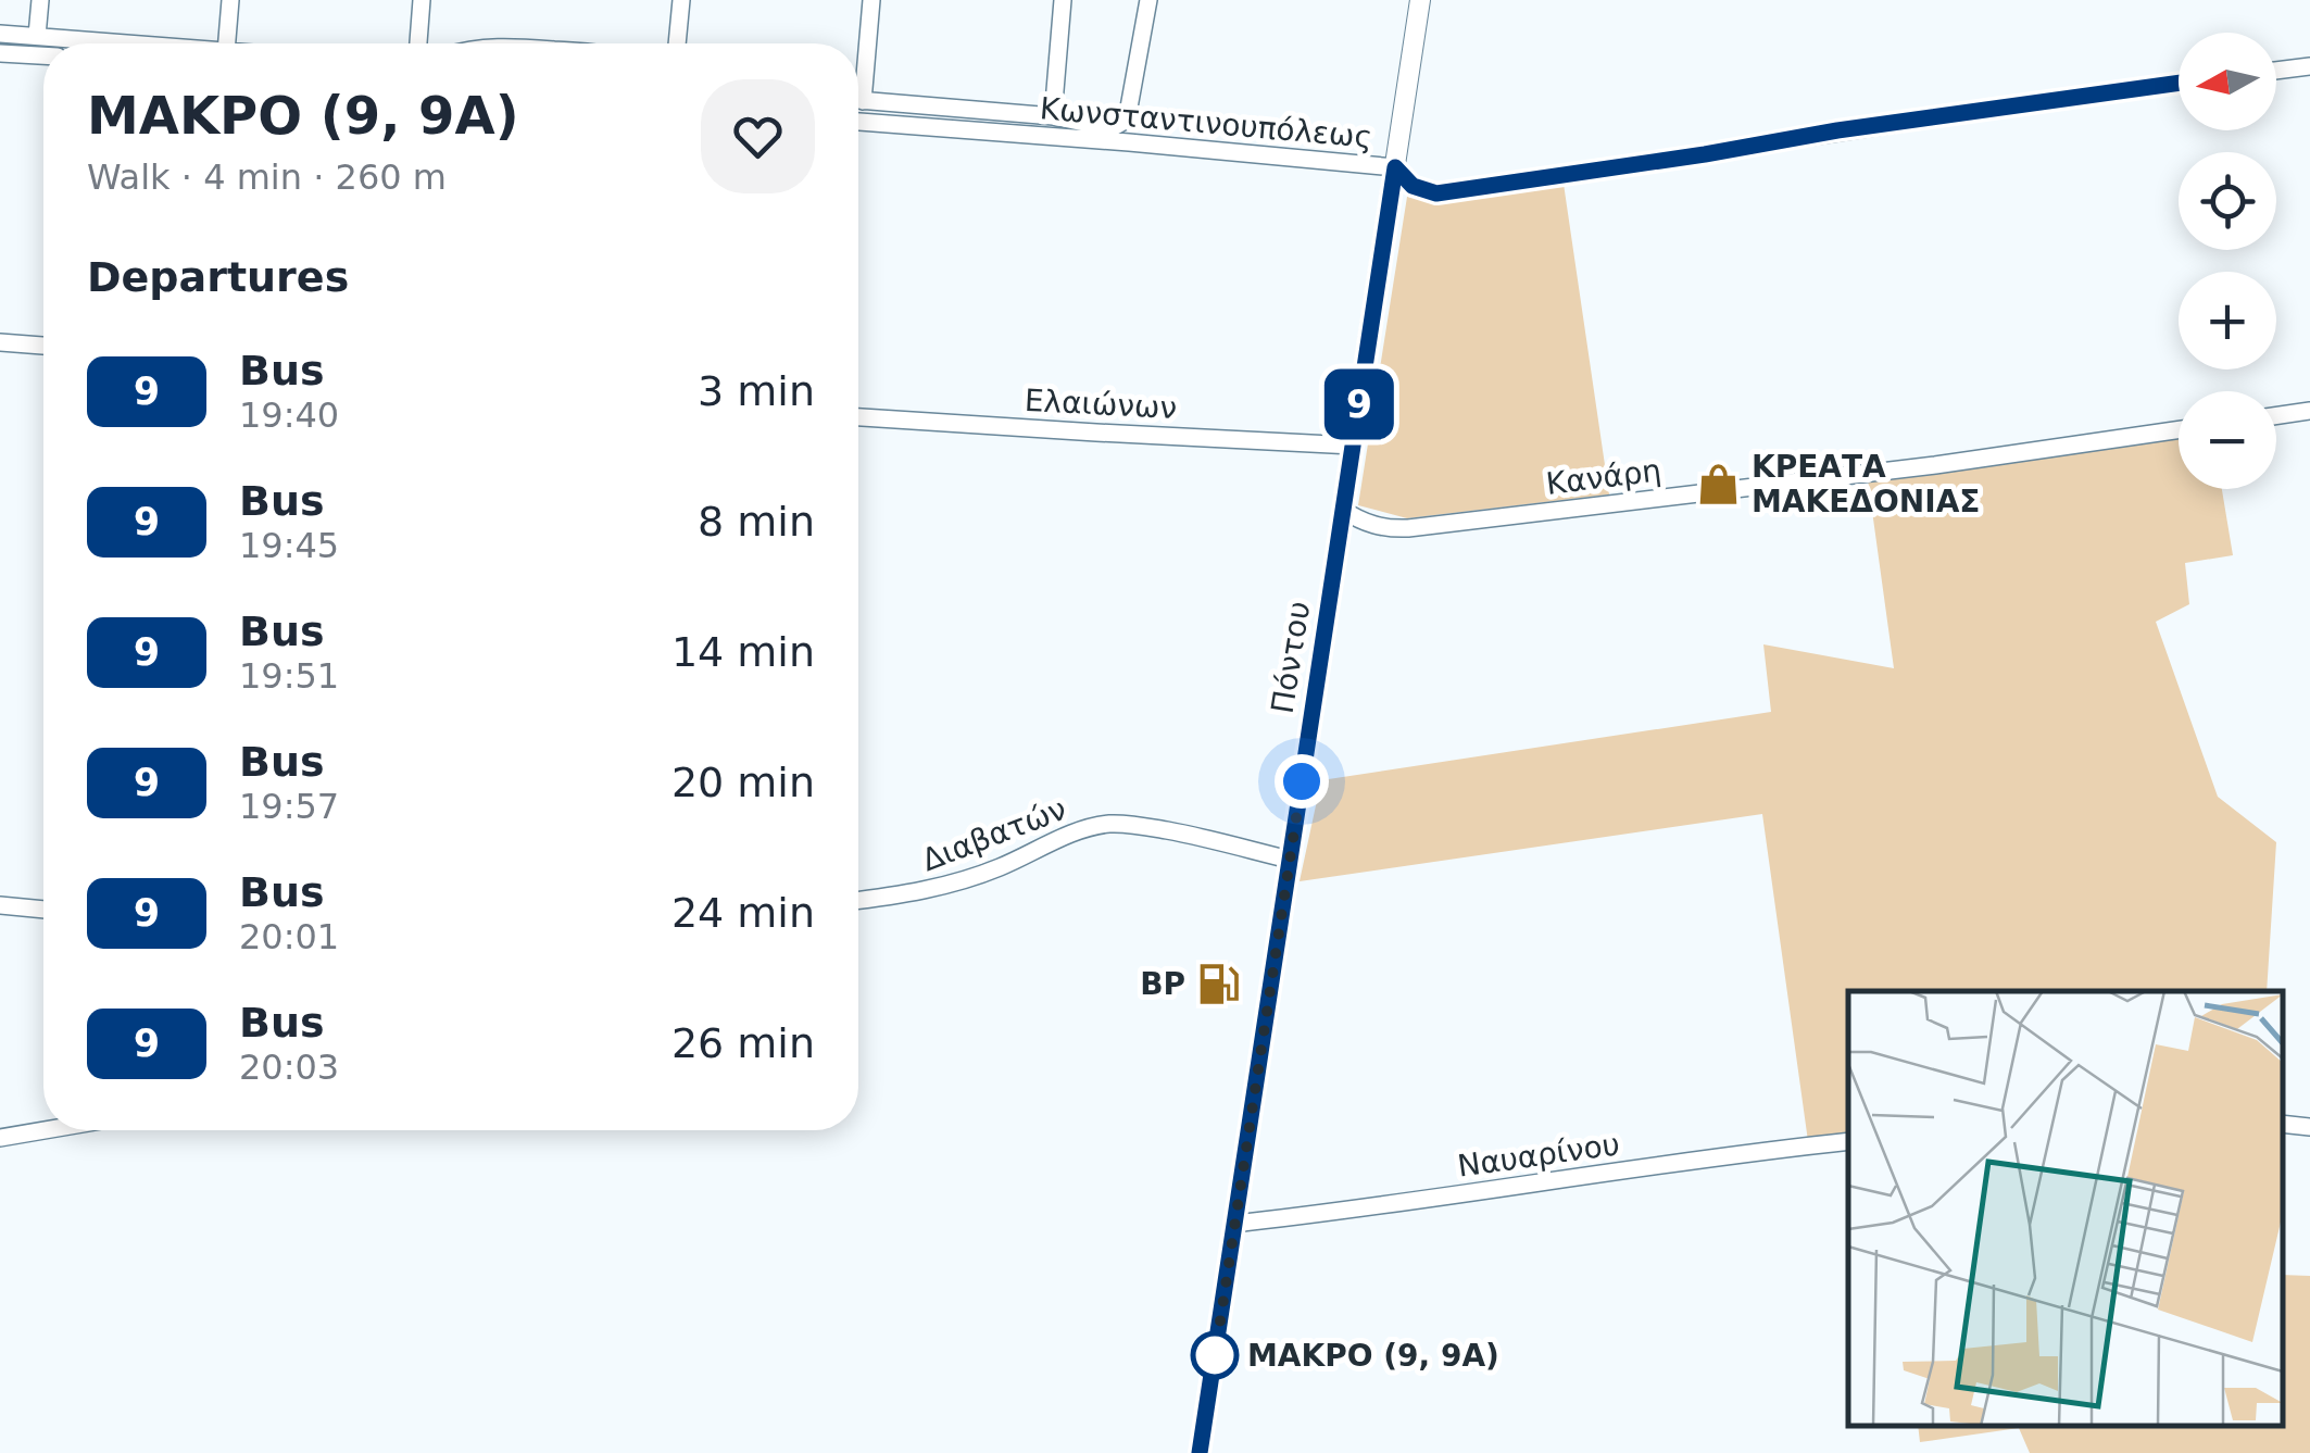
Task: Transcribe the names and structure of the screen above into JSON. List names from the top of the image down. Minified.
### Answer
{"streets":{"street":["Κωνσταντινουπόλεως","Ελαιώνων","Κανάρη","Πόντου","Διαβατών","Ναυαρίνου"]},"crossings":[["Κωνσταντινουπόλεως","Πόντου"],["Ελαιώνων","Πόντου"],["Κανάρη","Πόντου"],["Πόντου","Διαβατών"],["Πόντου","Ναυαρίνου"]],"places":{"shop":["ΚΡΕΑΤΑ ΜΑΚΕΔΟΝΙΑΣ"],"fuel station":["BP"],"other":["ΜΑΚΡΟ (9, 9Α)"]},"lines":["bus line 9"],"north":"left","page":{"on_map":"9","map_buttons":["+","−"],"heading":[["ΜΑΚΡΟ (9, 9Α)","Walk · 4 min · 260 m"],"Departures"],"list":[{"mark":"9","name":"Bus","note":"19:40","value":"3 min"},{"mark":"9","name":"Bus","note":"19:45","value":"8 min"},{"mark":"9","name":"Bus","note":"19:51","value":"14 min"},{"mark":"9","name":"Bus","note":"19:57","value":"20 min"},{"mark":"9","name":"Bus","note":"20:01","value":"24 min"},{"mark":"9","name":"Bus","note":"20:03","value":"26 min"}]}}
